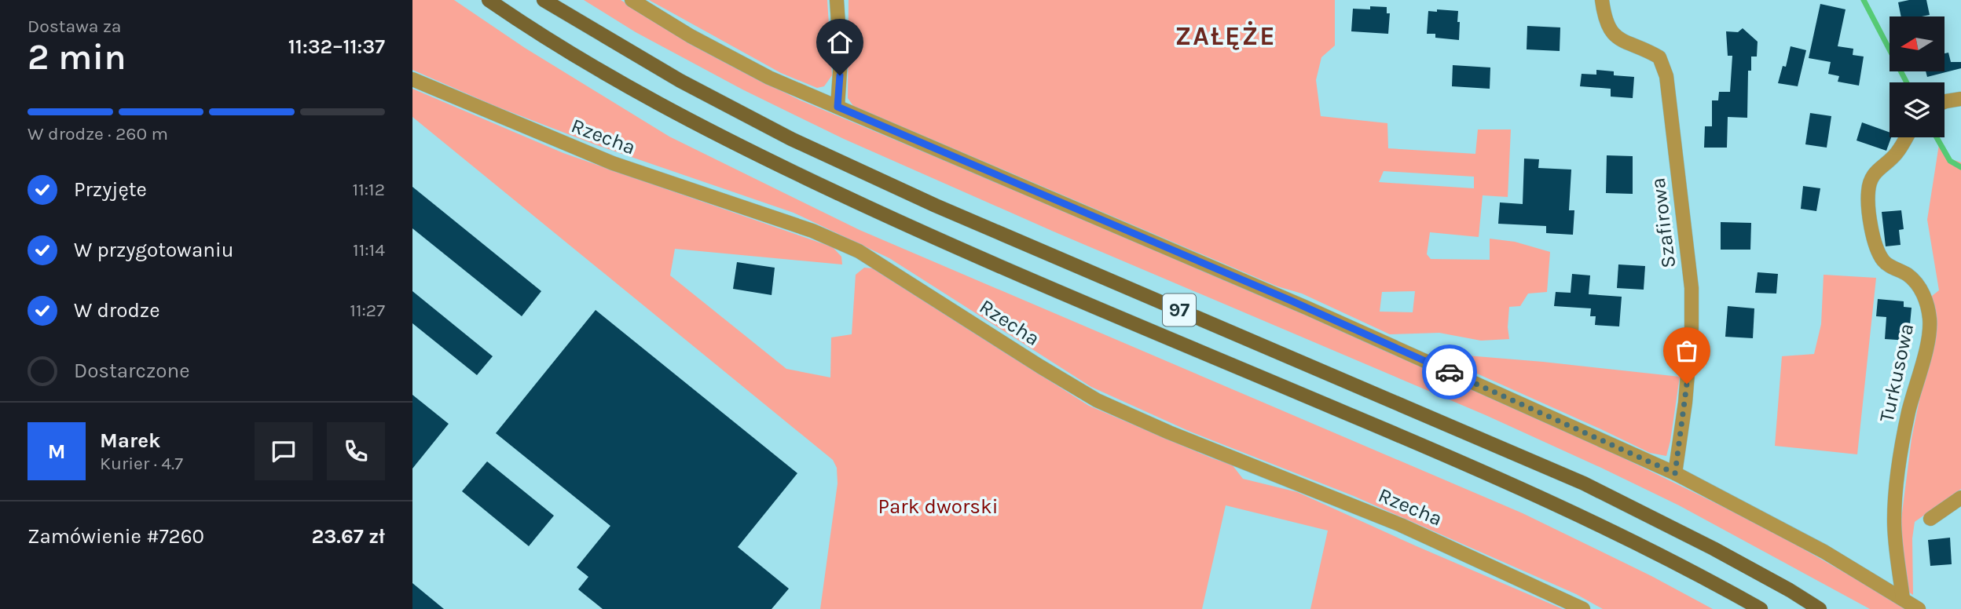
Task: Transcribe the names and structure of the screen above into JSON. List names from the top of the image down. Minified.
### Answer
{"streets":{"main road":["97"],"street":["Rzecha","Szafirowa","Turkusowa"]},"districts":["ZAŁĘŻE"],"parks":["Park dworski"],"north":"left","page":{"heading":["2 min","Dostawa za","11:32–11:37"],"panel":["Marek","Kurier · 4.7","Zamówienie #7260","23.67 zł"],"bar":"W drodze · 260 m","list":[["Przyjęte","11:12"],["W przygotowaniu","11:14"],["W drodze","11:27"],"Dostarczone"],"round":"M"}}
